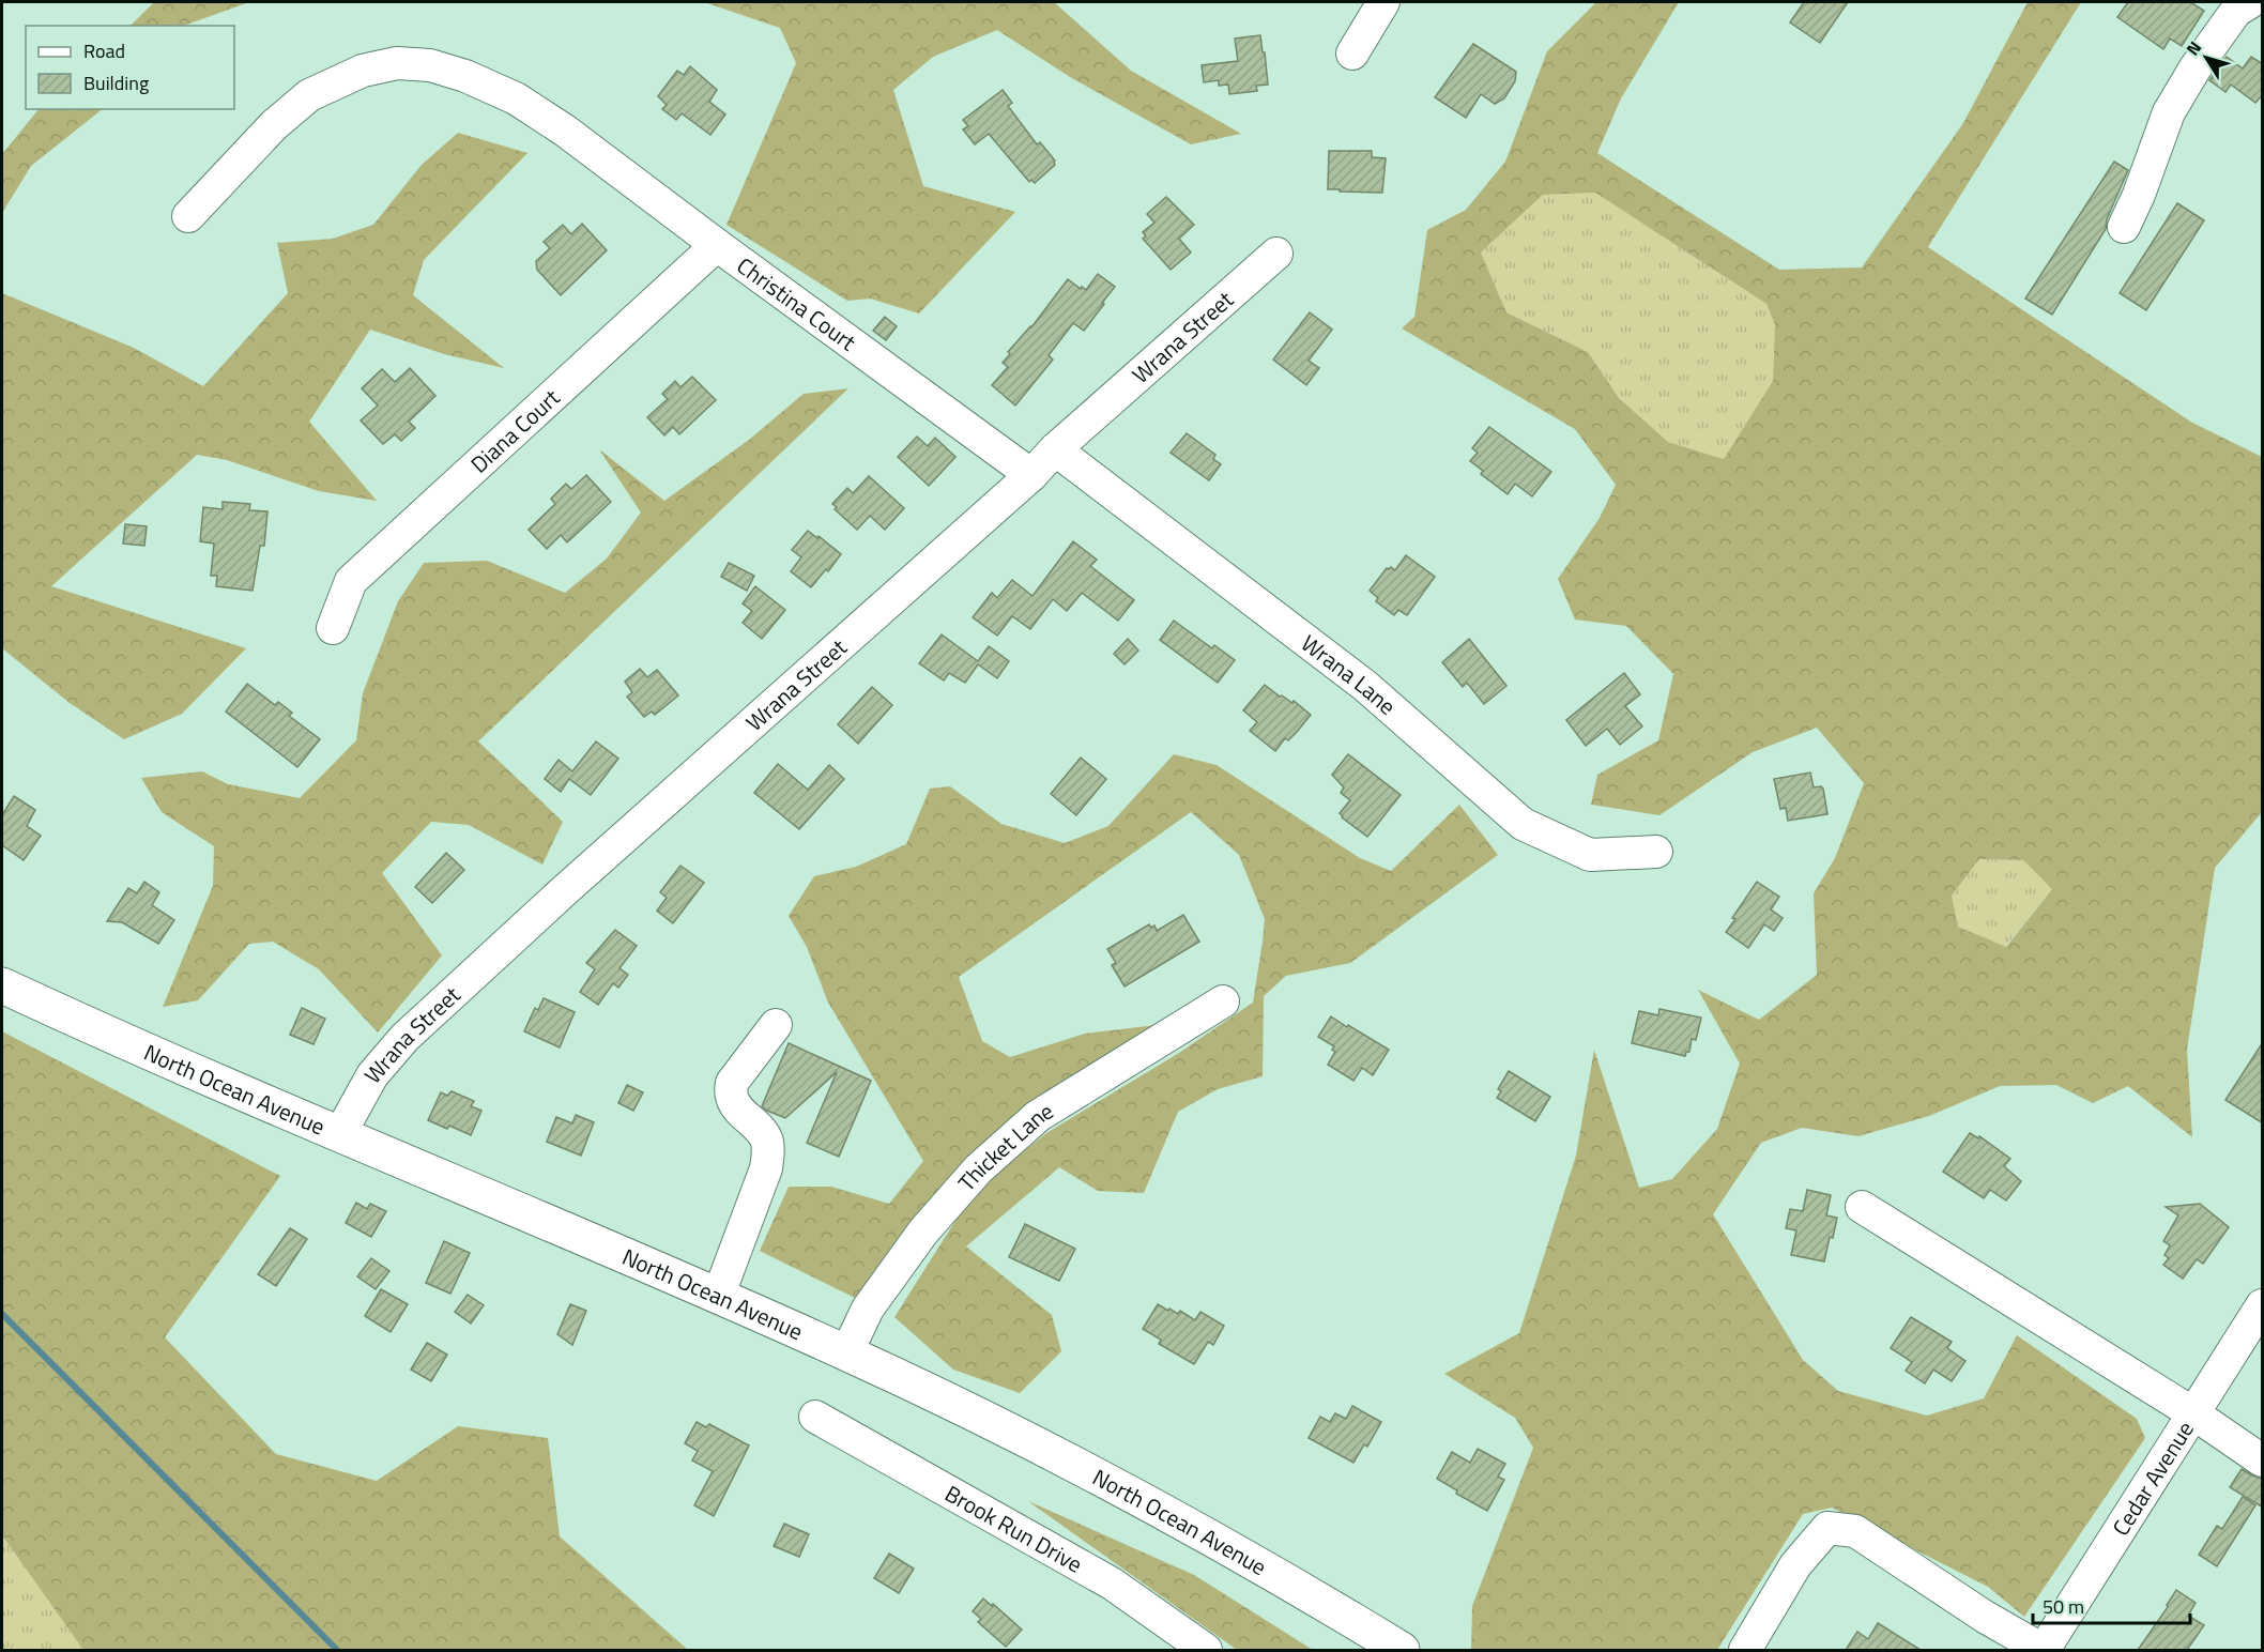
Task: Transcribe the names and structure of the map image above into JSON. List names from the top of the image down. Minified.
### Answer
{"streets":{"main road":["North Ocean Avenue"],"street":["Christina Court","Wrana Street","Diana Court","Wrana Lane","Thicket Lane","Cedar Avenue","Brook Run Drive"]},"crossings":[["Christina Court","Wrana Street"],["Christina Court","Diana Court"],["Wrana Street","Wrana Lane"],["Wrana Street","North Ocean Avenue"],["North Ocean Avenue","Thicket Lane"]],"legend":["Road","Building"],"scale_bar":"50 m","north":"top left"}
